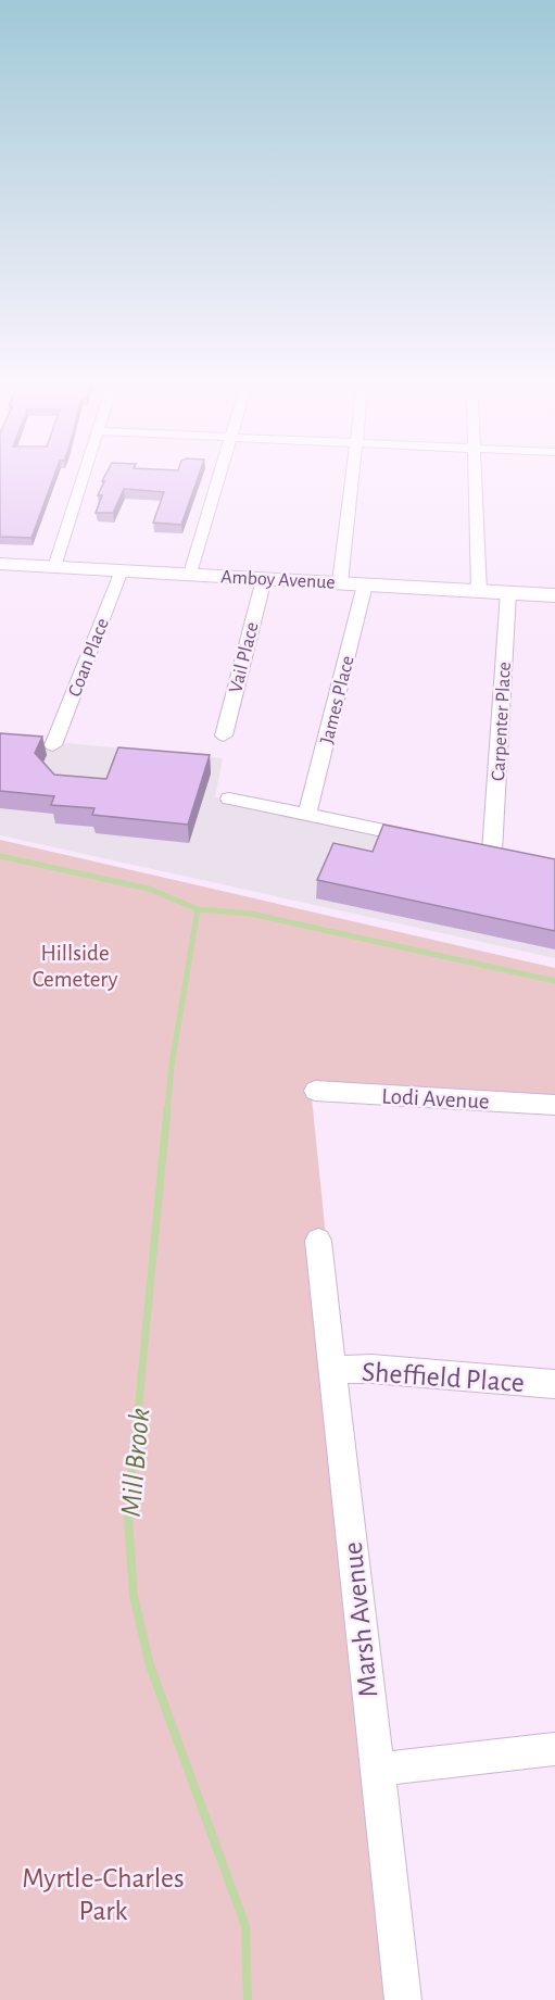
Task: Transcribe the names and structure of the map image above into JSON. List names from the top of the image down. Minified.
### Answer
{"streets":{"street":["Amboy Avenue","Coan Place","Vail Place","James Place","Carpenter Place","Lodi Avenue","Sheffield Place","Marsh Avenue"]},"crossings":[["Amboy Avenue","Coan Place"],["Amboy Avenue","Vail Place"],["Amboy Avenue","James Place"],["Amboy Avenue","Carpenter Place"],["Sheffield Place","Marsh Avenue"]],"water":["Mill Brook"],"parks":["Hillside Cemetery","Myrtle-Charles Park"]}
